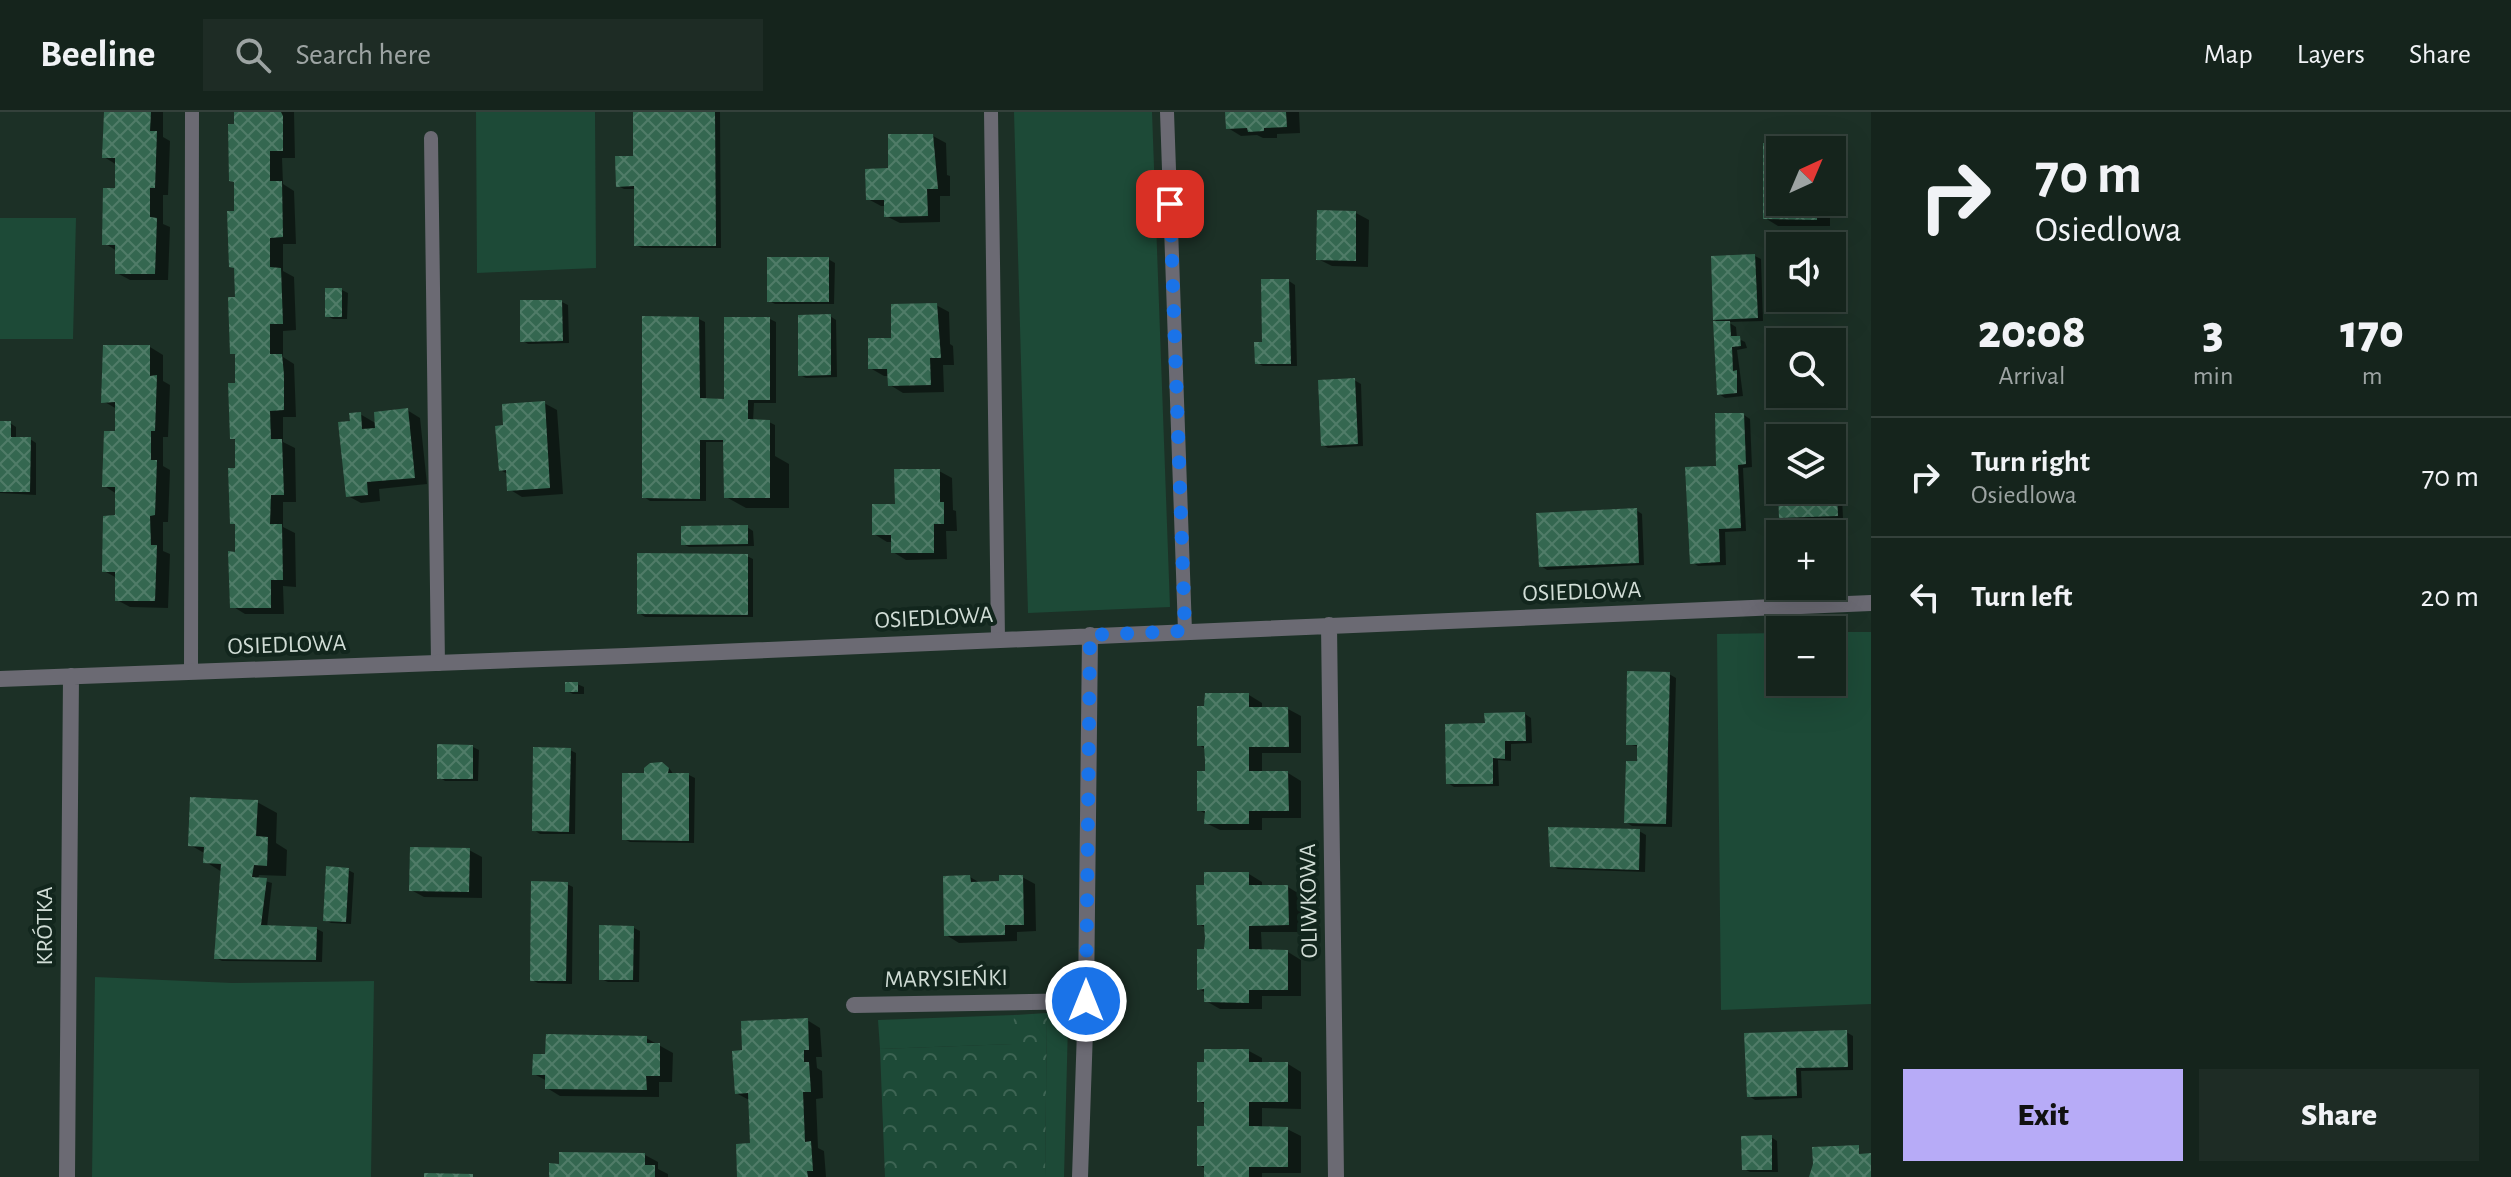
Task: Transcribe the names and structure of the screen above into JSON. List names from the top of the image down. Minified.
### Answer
{"streets":{"street":["OSIEDLOWA","OLIWKOWA","KRÓTKA","MARYSIEŃKI"]},"crossings":[["OSIEDLOWA","OLIWKOWA"],["OSIEDLOWA","KRÓTKA"]],"north":"top right","page":{"header":"Beeline","search":"Search here","nav":["Map","Layers","Share"],"turn":["70 m","Osiedlowa"],"map_buttons":["+","−"],"eta":["20:08","Arrival","3","min","170","m"],"list":[{"name":"Turn right","note":"Osiedlowa","value":"70 m"},{"name":"Turn left","value":"20 m"}],"buttons":["Exit","Share"]}}
